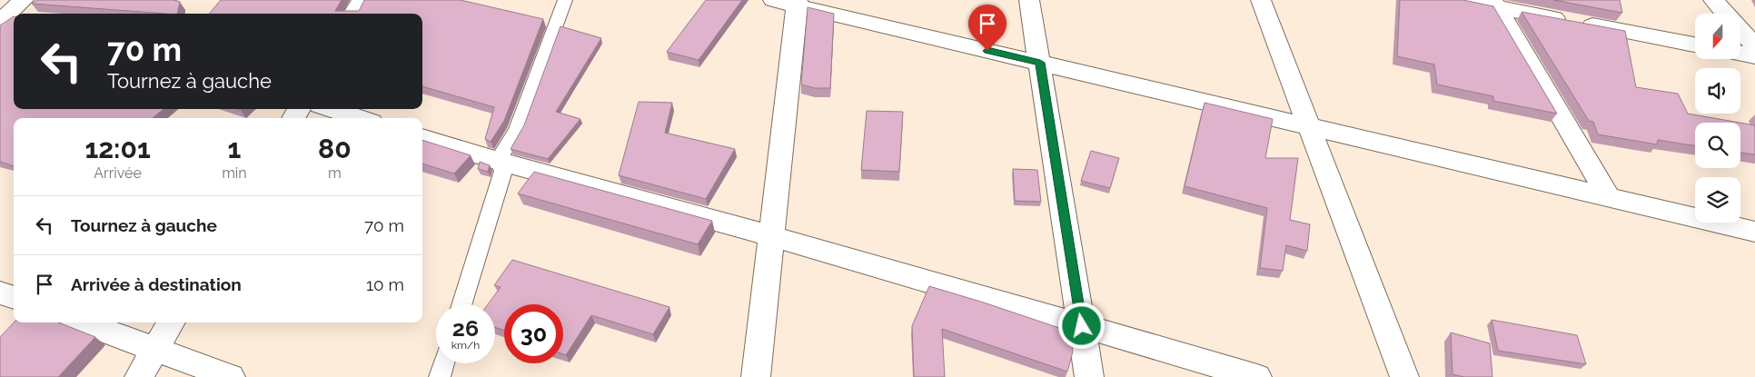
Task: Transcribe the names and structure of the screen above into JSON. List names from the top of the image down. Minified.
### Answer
{"north":"bottom","page":{"turn":["70 m","Tournez à gauche"],"eta":["12:01","Arrivée","1","min","80","m"],"list":[{"name":"Tournez à gauche","value":"70 m"},{"name":"Arrivée à destination","value":"10 m"}],"speed":"26 km/h","limit":"30"}}
